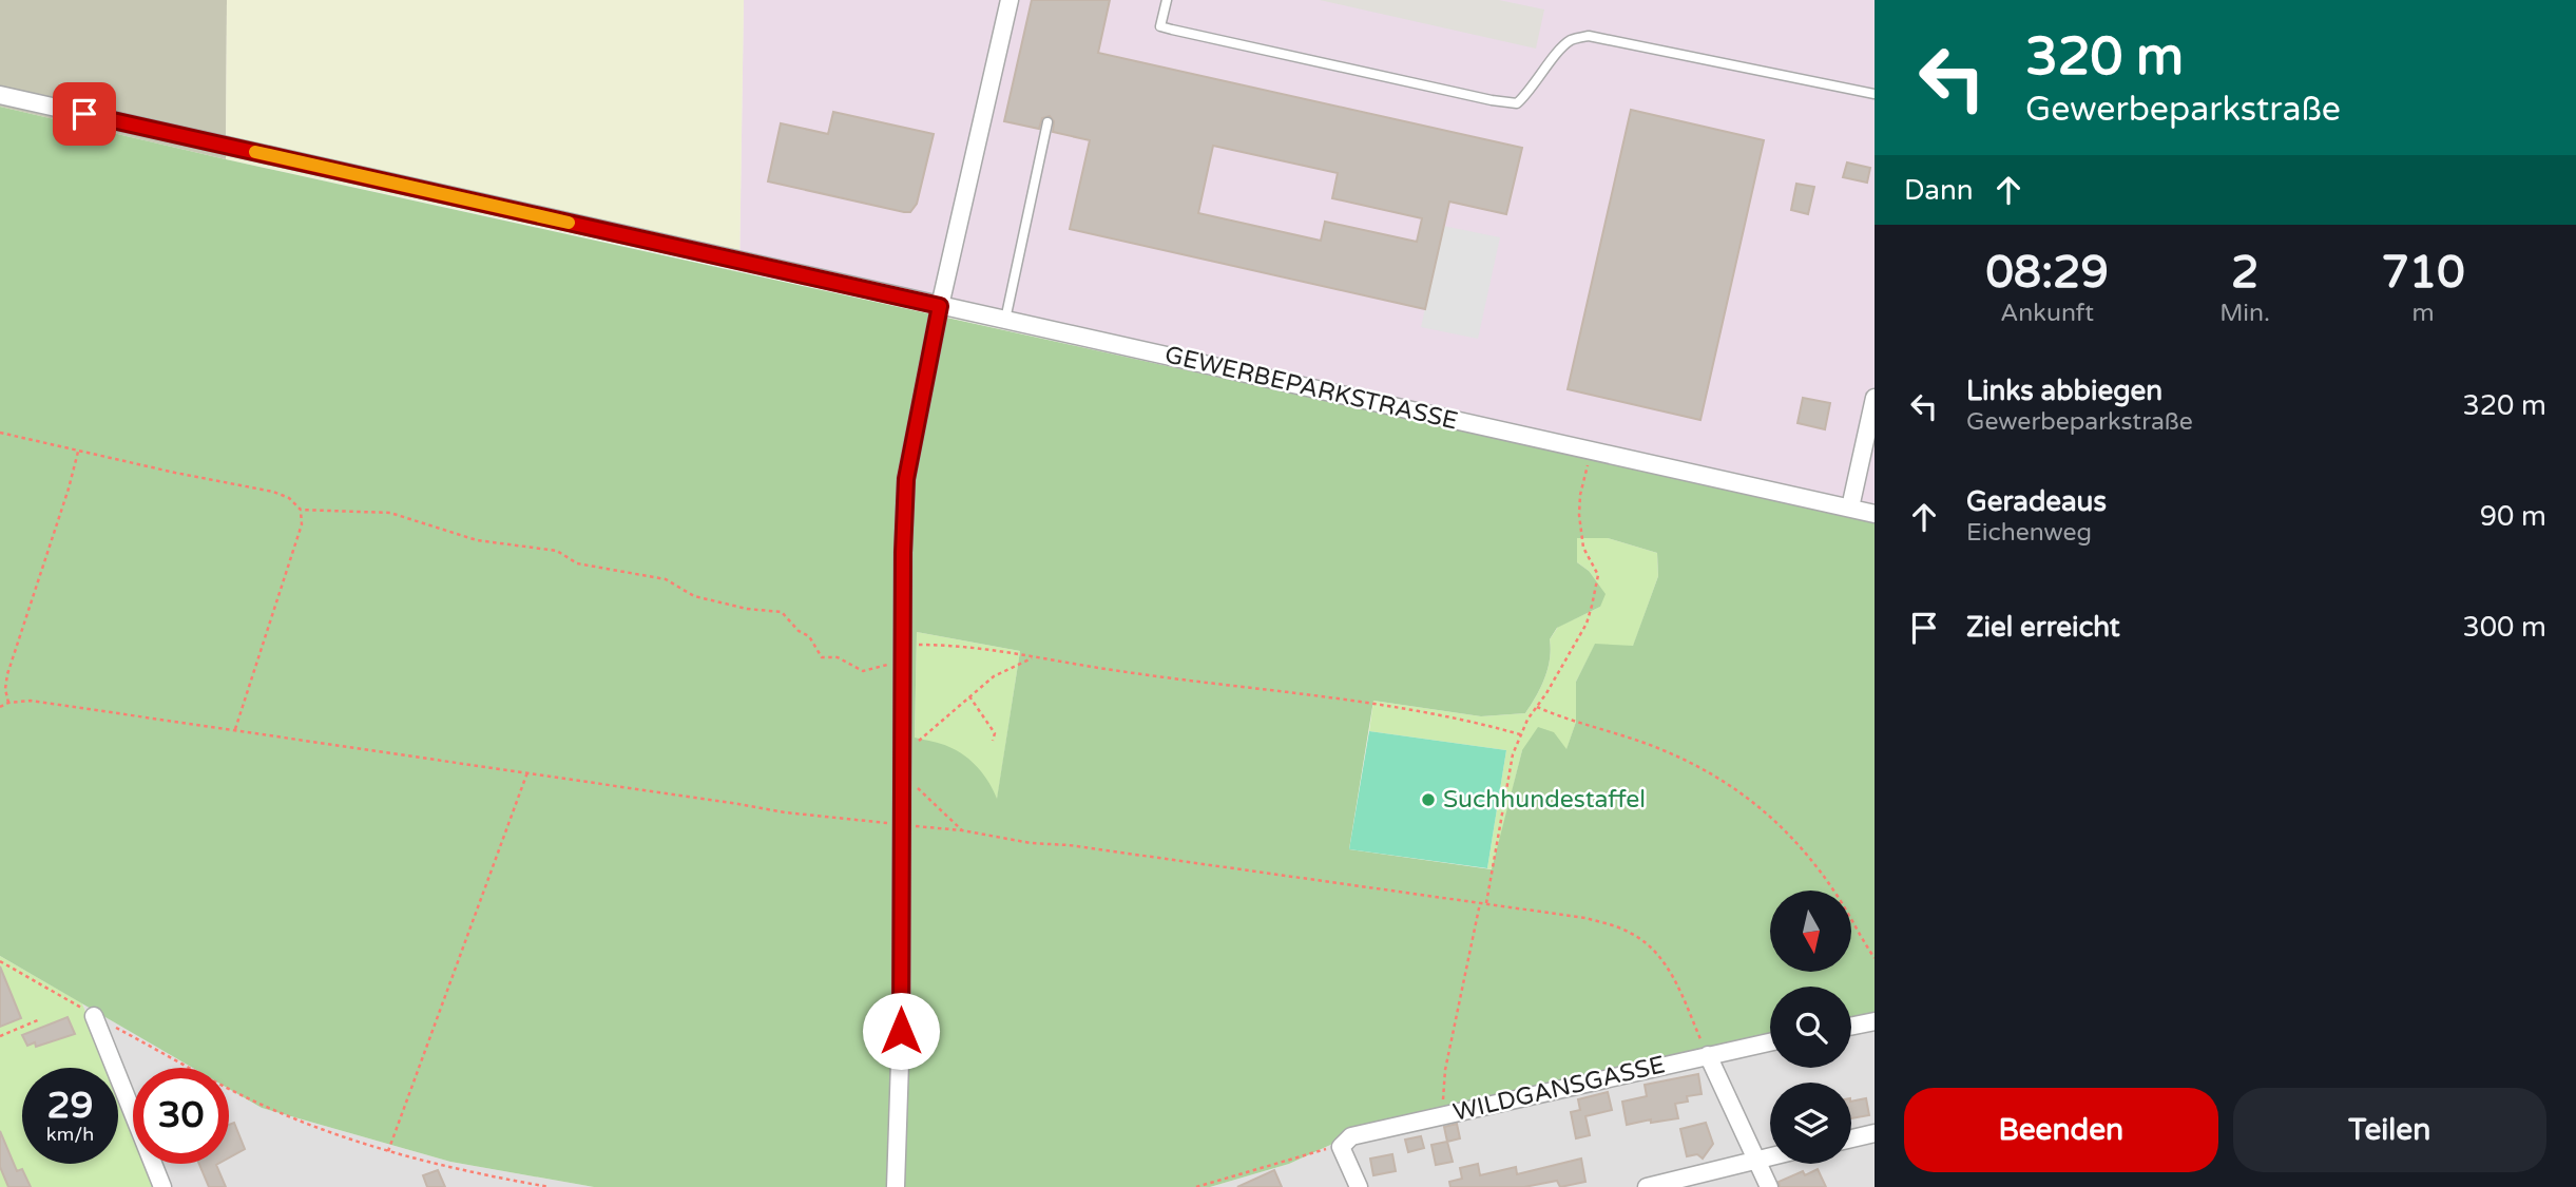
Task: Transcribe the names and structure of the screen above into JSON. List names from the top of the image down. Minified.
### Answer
{"streets":{"street":["GEWERBEPARKSTRASSE","WILDGANSGASSE"]},"places":["Suchhundestaffel"],"north":"bottom","page":{"turn":["320 m","Gewerbeparkstraße"],"then":"Dann","eta":["08:29","Ankunft","2","Min.","710","m"],"list":[{"name":"Links abbiegen","note":"Gewerbeparkstraße","value":"320 m"},{"name":"Geradeaus","note":"Eichenweg","value":"90 m"},{"name":"Ziel erreicht","value":"300 m"}],"speed":"29 km/h","limit":"30","buttons":["Beenden","Teilen"]}}
